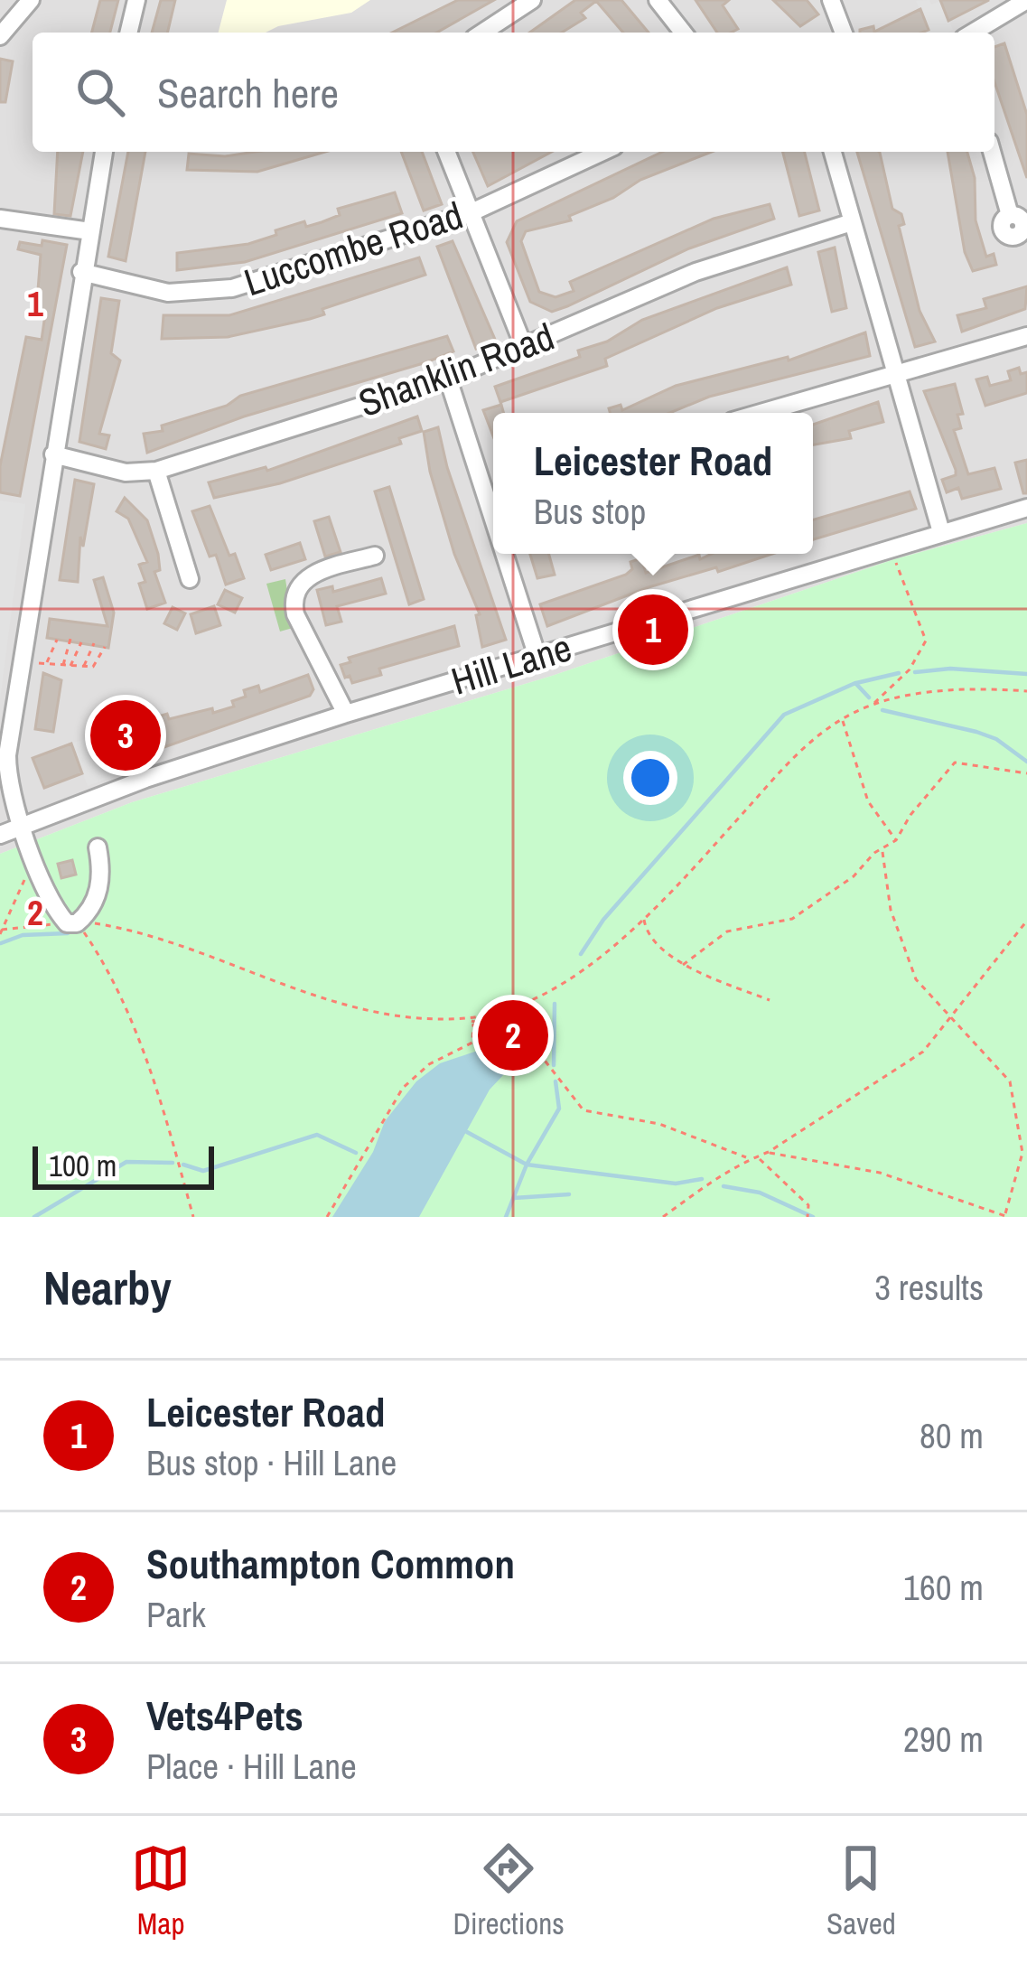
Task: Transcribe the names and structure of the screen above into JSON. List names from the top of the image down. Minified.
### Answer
{"streets":{"street":["Luccombe Road","Shanklin Road","Hill Lane"]},"scale_bar":"100 m","page":{"search":"Search here","popup":["Leicester Road","Bus stop"],"pins":["1","3","2"],"scale":"100 m","heading":["Nearby","3 results"],"list":[{"mark":"1","name":"Leicester Road","note":"Bus stop · Hill Lane","value":"80 m"},{"mark":"2","name":"Southampton Common","note":"Park","value":"160 m"},{"mark":"3","name":"Vets4Pets","note":"Place · Hill Lane","value":"290 m"}],"nav":["Map","Directions","Saved"]},"grid":{"rows":["1","2"]}}
